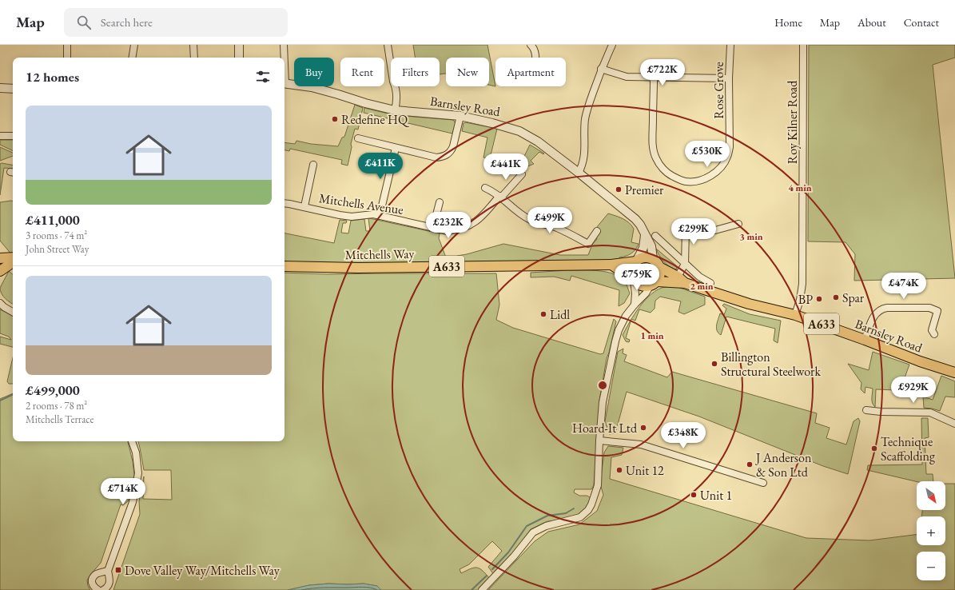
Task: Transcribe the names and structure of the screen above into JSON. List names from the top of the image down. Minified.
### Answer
{"streets":{"main road":["Barnsley Road","Mitchells Way","A633"],"street":["Rose Grove","Roy Kilner Road","Mitchells Avenue"]},"crossings":[["Barnsley Road","Roy Kilner Road"],["Barnsley Road","Mitchells Way"]],"places":{"other":["Redefine HQ","Premier","Spar","BP","Lidl","Billington Structural Steelwork","Hoard-It Ltd","Technique Scaffolding","J Anderson & Son Ltd","Unit 12","Unit 1"],"transit":["Dove Valley Way/Mitchells Way"]},"north":"bottom right","page":{"header":"Map","search":"Search here","nav":["Home","Map","About","Contact"],"chip":["Buy","Rent","Filters","New","Apartment"],"heading":"12 homes","price":["£722K","£530K","£411K","£441K","£499K","£232K","£299K","£759K","£474K","£929K","£348K","£714K"],"list":[{"name":"£411,000","note":"3 rooms · 74 m² · John Street Way"},{"name":"£499,000","note":"2 rooms · 78 m² · Mitchells Terrace"}],"map_buttons":["+","−"]},"rings":["4 min","3 min","2 min","1 min"]}
